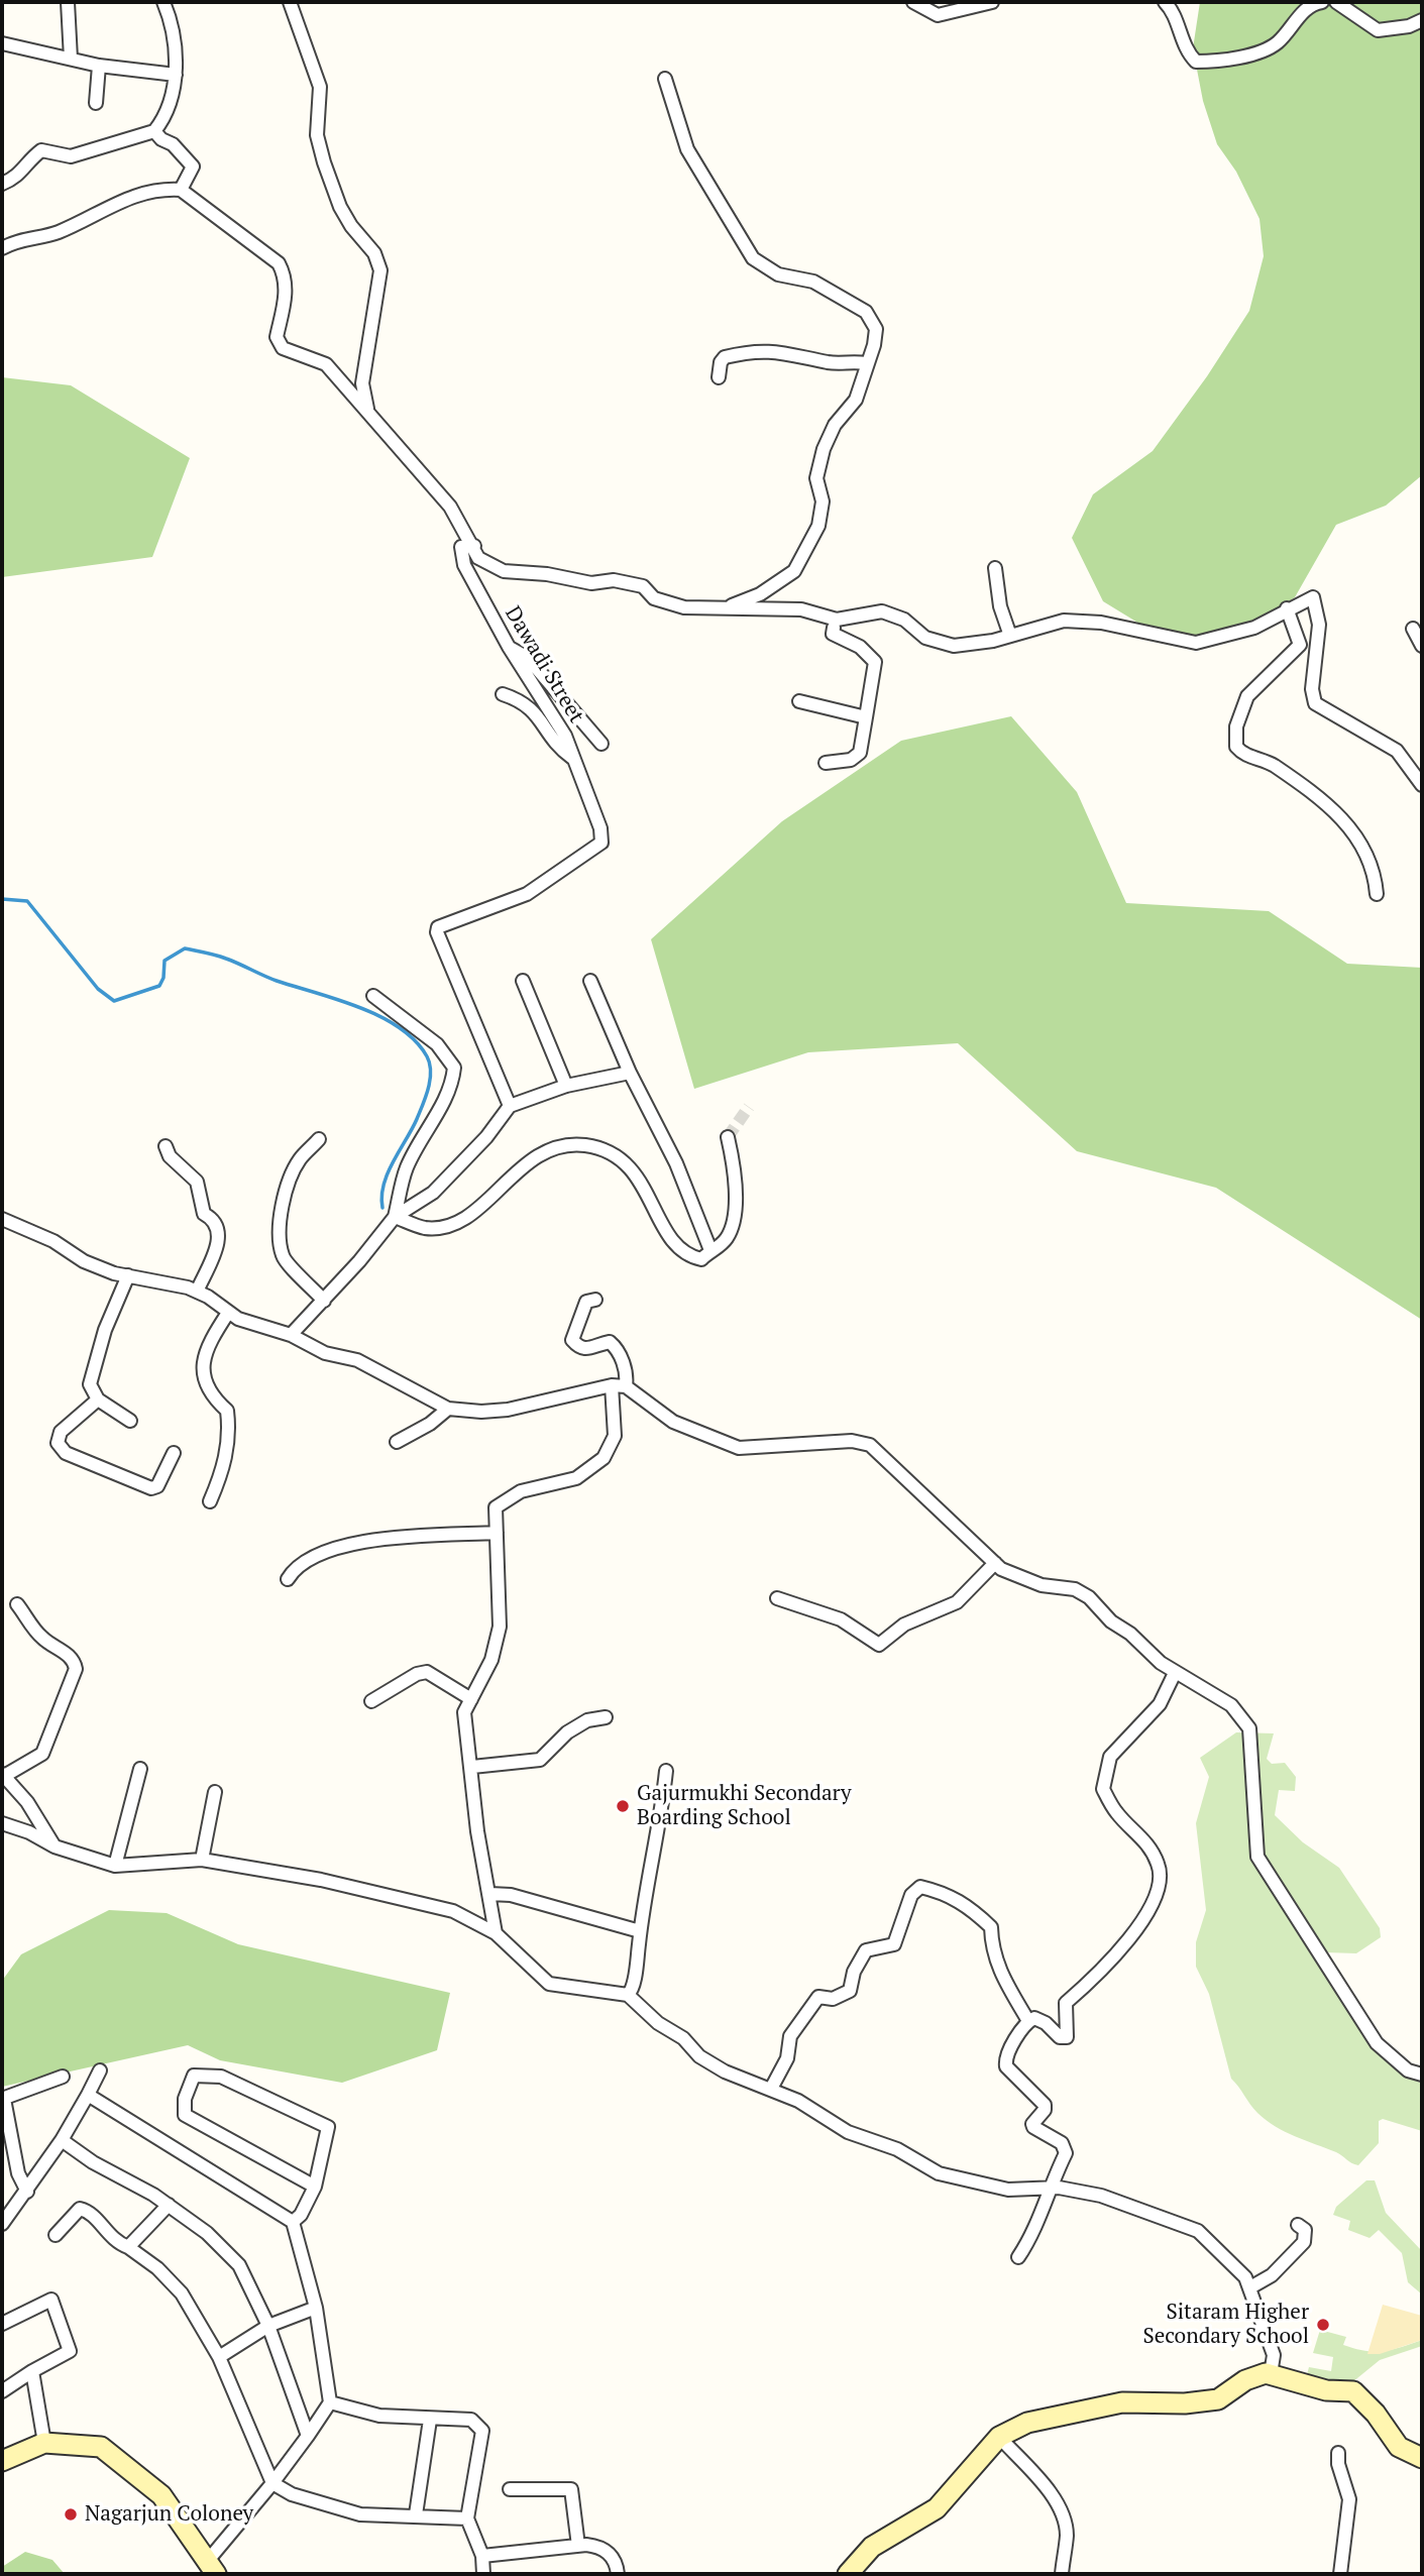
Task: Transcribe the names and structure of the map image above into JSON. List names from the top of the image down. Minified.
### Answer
{"streets":{"street":["Dawadi Street"]},"places":["Gajurmukhi Secondary Boarding School","Sitaram Higher Secondary School","Nagarjun Coloney"]}
